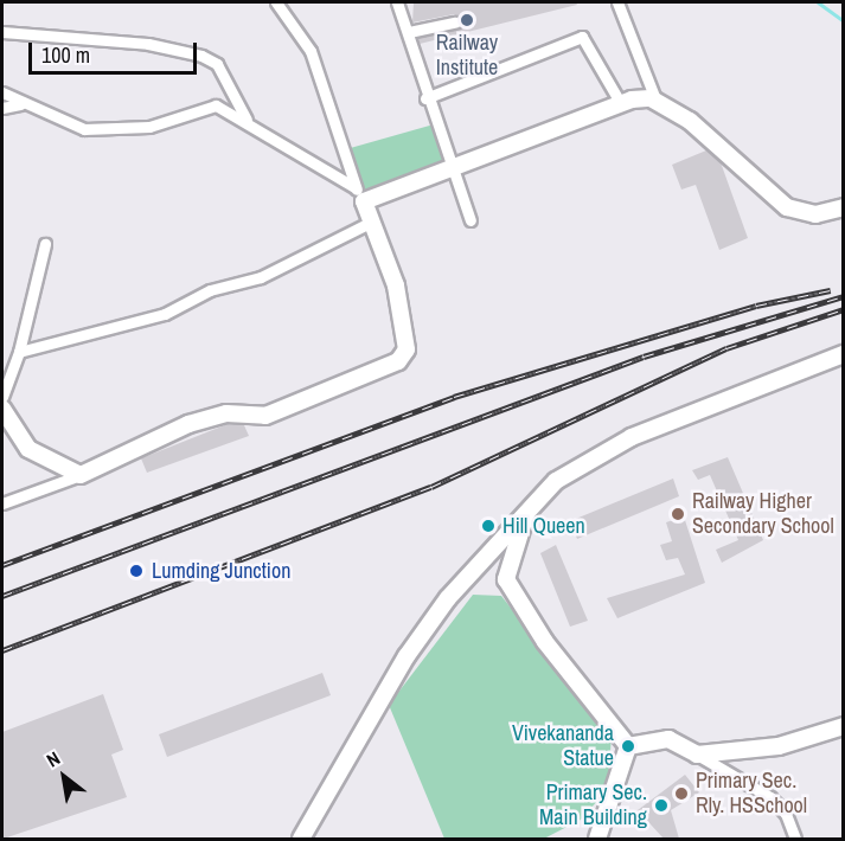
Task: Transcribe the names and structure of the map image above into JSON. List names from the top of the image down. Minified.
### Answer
{"places":["Railway Institute","Railway Higher Secondary School","Hill Queen","Lumding Junction","Vivekananda Statue","Primary Sec. Rly. HSSchool","Primary Sec. Main Building"],"scale_bar":"100 m","north":"top left"}
